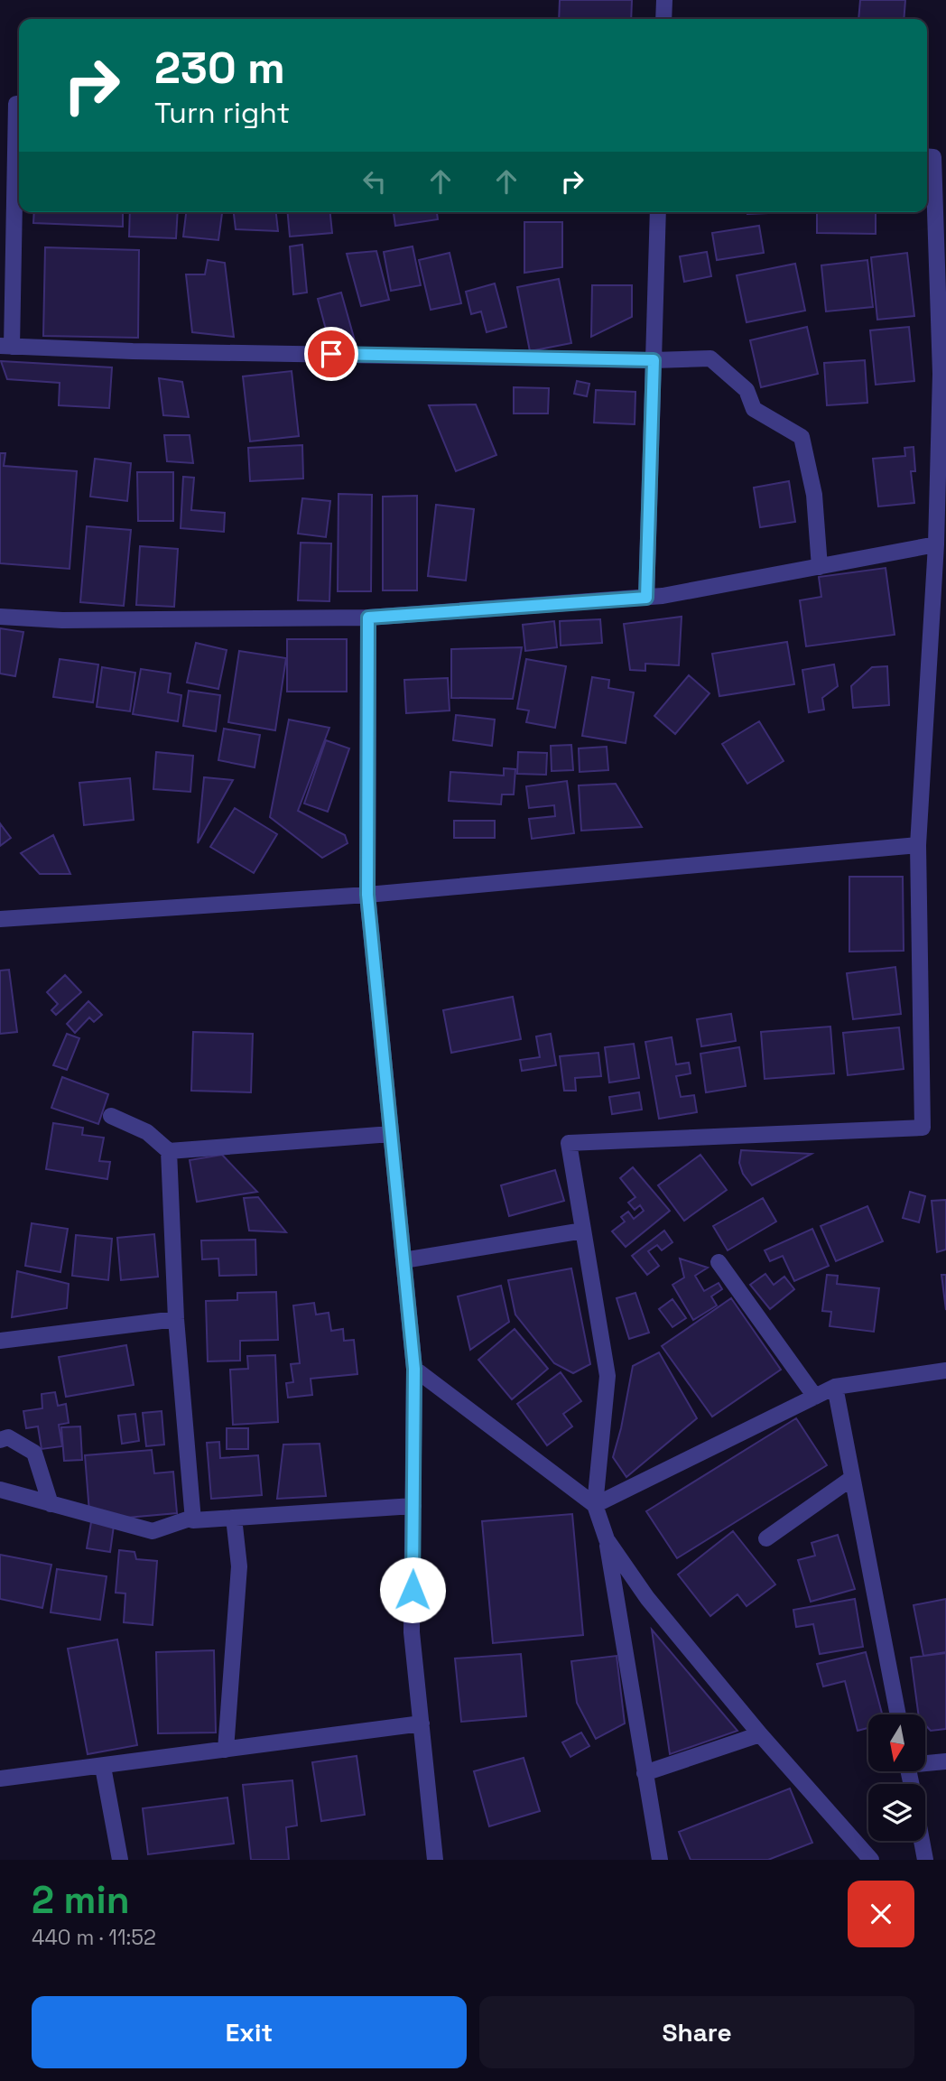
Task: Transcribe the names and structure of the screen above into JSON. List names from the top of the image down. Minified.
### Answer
{"north":"bottom","page":{"turn":["230 m","Turn right"],"heading":["2 min","440 m · 11:52"],"buttons":["Exit","Share"]}}
